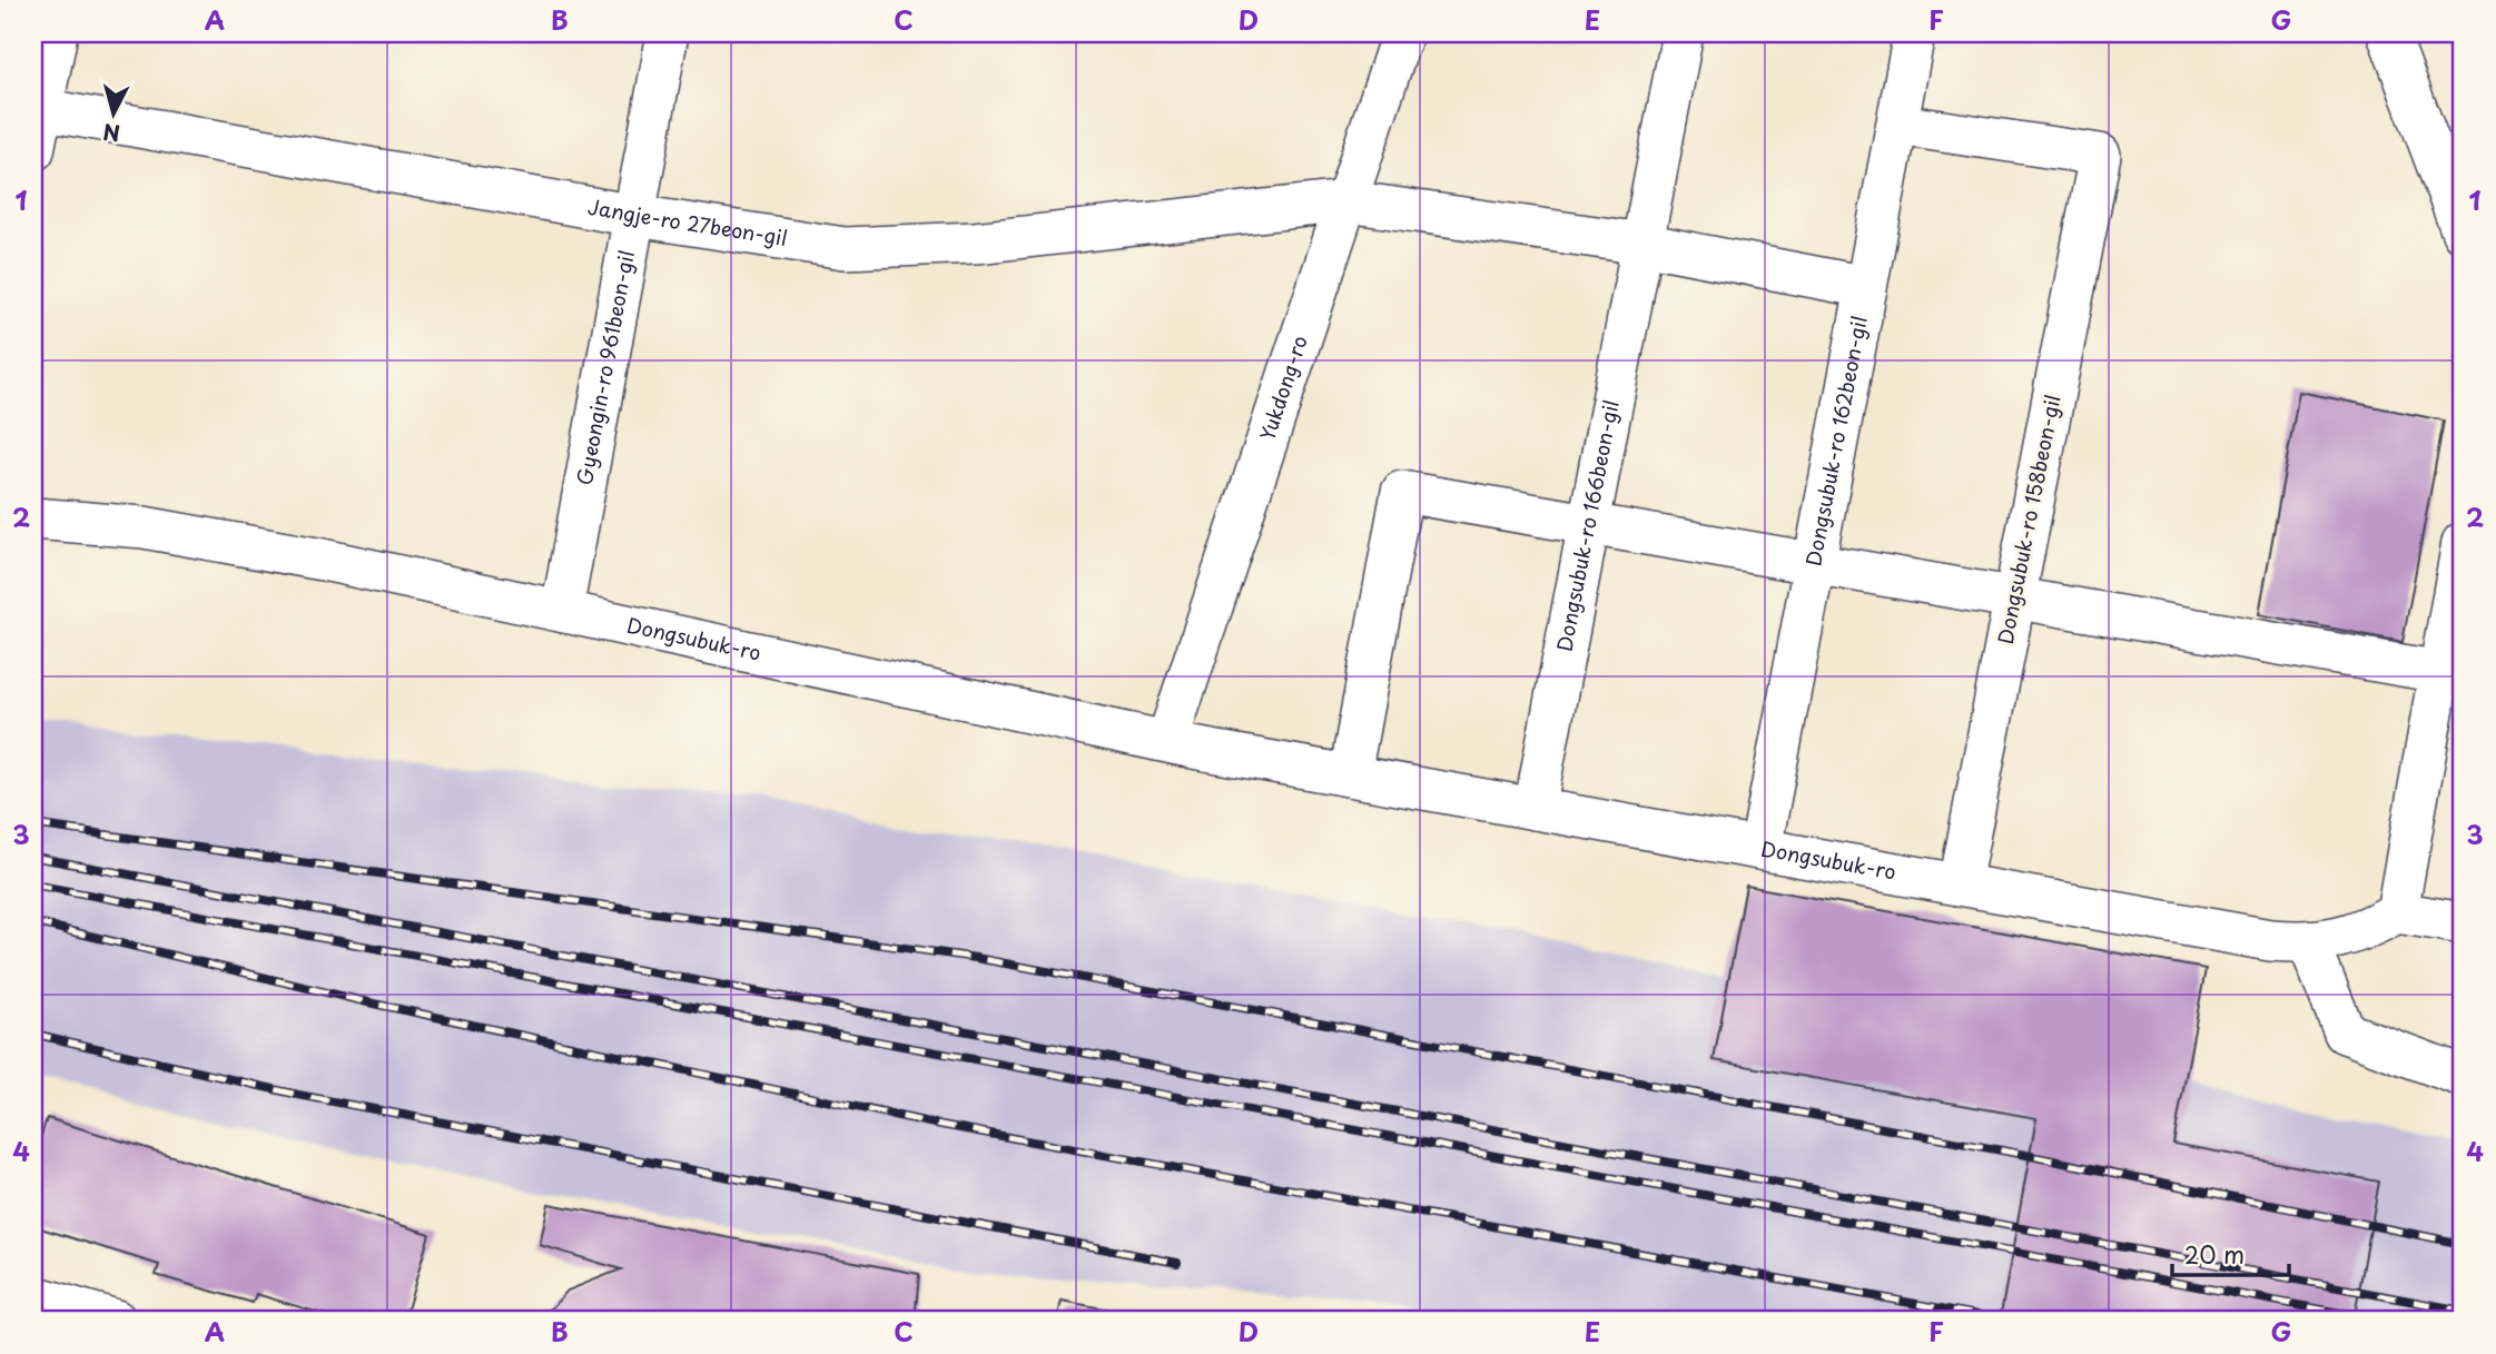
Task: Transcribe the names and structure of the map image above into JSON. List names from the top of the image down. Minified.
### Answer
{"streets":{"street":["Jangje-ro 27beon-gil","Gyeongin-ro 961beon-gil","Yukdong-ro","Dongsubuk-ro 162beon-gil","Dongsubuk-ro 158beon-gil","Dongsubuk-ro 166beon-gil","Dongsubuk-ro"]},"crossings":[["Jangje-ro 27beon-gil","Gyeongin-ro 961beon-gil"],["Jangje-ro 27beon-gil","Yukdong-ro"],["Gyeongin-ro 961beon-gil","Dongsubuk-ro"],["Yukdong-ro","Dongsubuk-ro"],["Dongsubuk-ro 162beon-gil","Dongsubuk-ro 158beon-gil"],["Dongsubuk-ro 162beon-gil","Dongsubuk-ro"],["Dongsubuk-ro 158beon-gil","Dongsubuk-ro"],["Dongsubuk-ro 166beon-gil","Dongsubuk-ro"]],"scale_bar":"20 m","north":"bottom","grid":{"columns":["A","B","C","D","E","F","G"],"rows":["1","2","3","4"]}}
